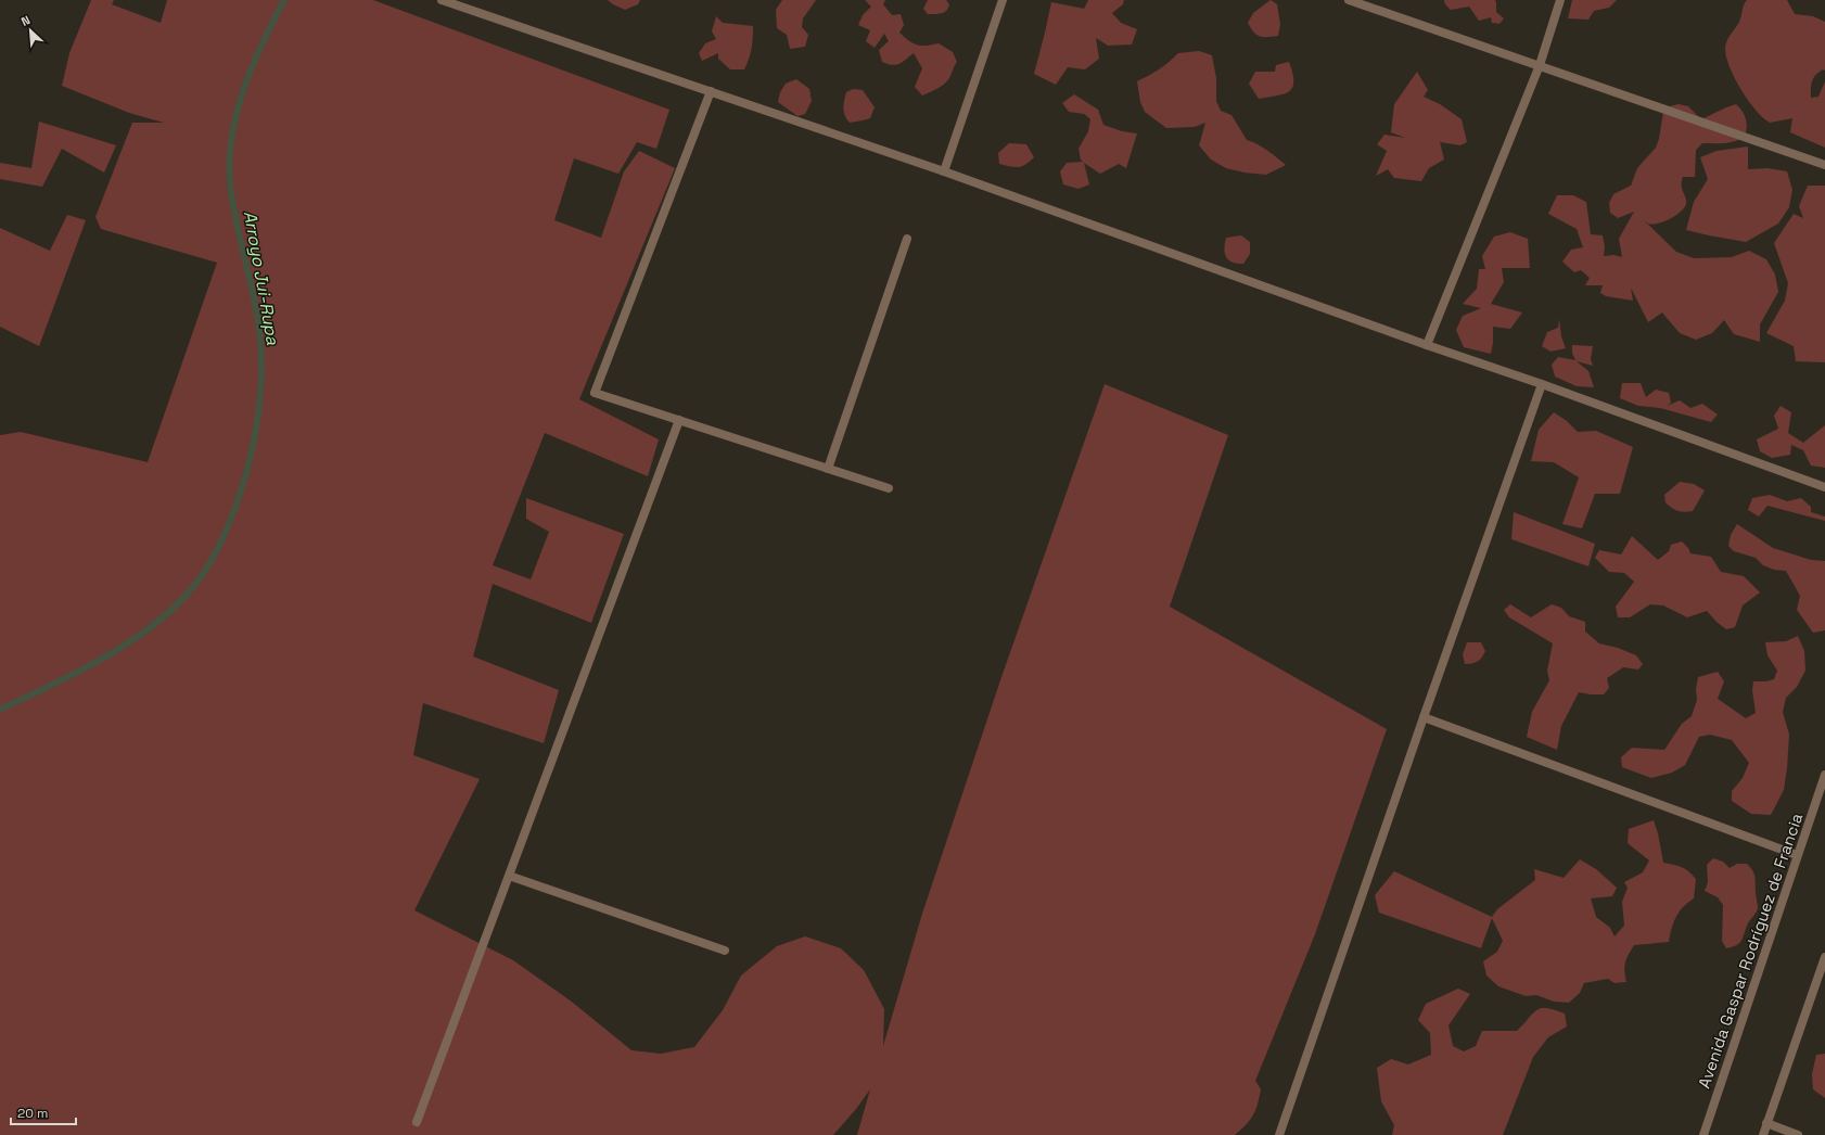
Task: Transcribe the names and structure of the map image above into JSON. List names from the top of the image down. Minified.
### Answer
{"streets":{"street":["Avenida Gaspar Rodríguez de Francia"]},"water":["Arroyo Jui-Rupa"],"scale_bar":"20 m","north":"top left"}
